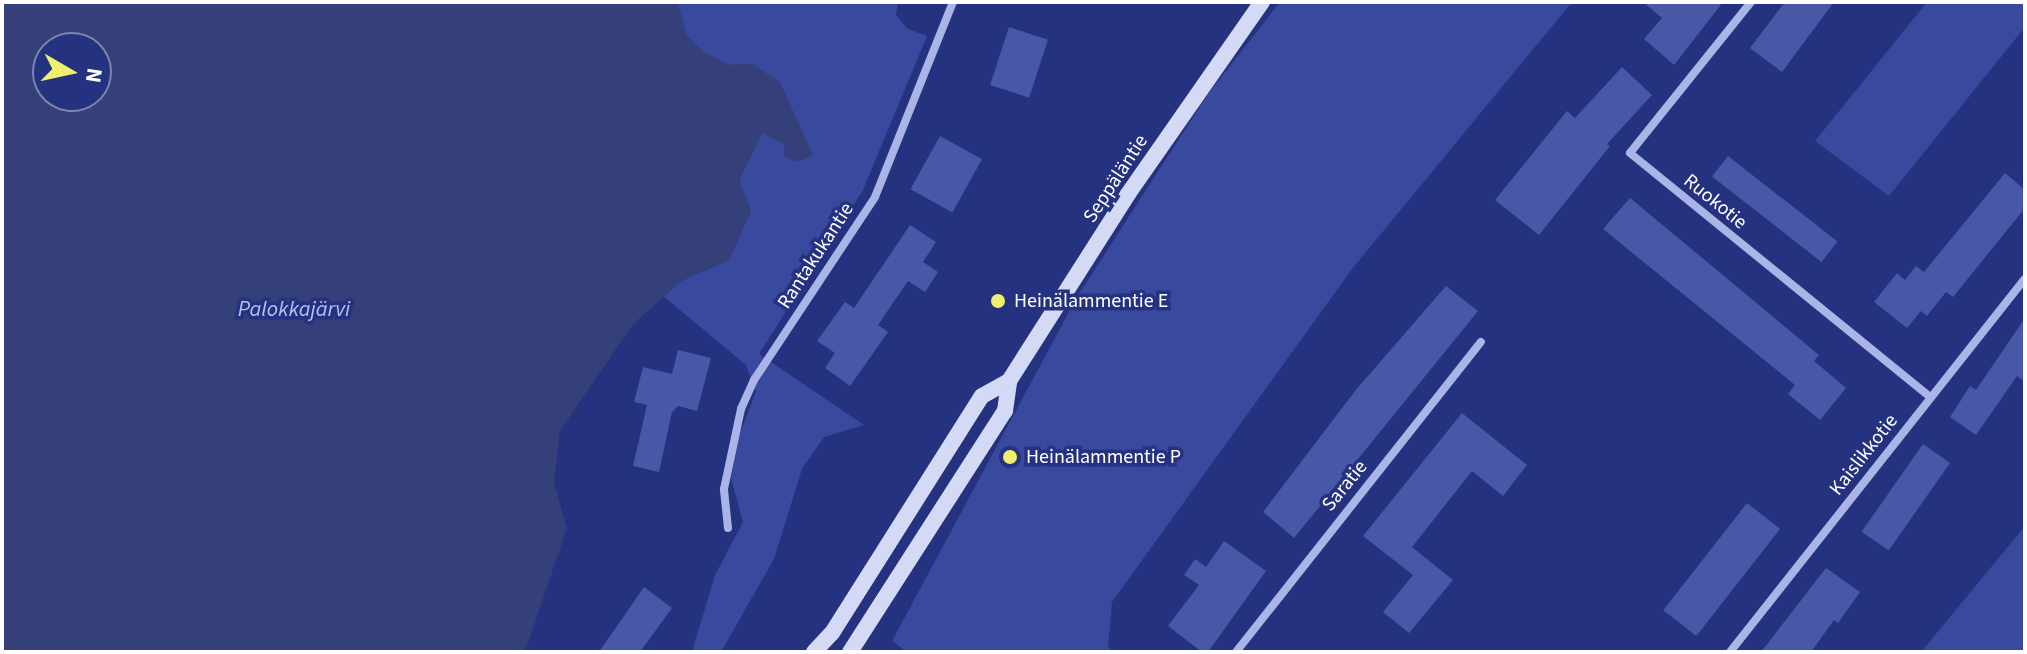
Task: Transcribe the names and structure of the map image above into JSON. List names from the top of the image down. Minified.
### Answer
{"streets":{"main road":["Seppäläntie"],"street":["Ruokotie","Rantakukantie","Kaislikkotie","Saratie"]},"crossings":[["Ruokotie","Kaislikkotie"]],"water":["Palokkajärvi"],"places":["Heinälammentie E","Heinälammentie P"],"north":"right"}
